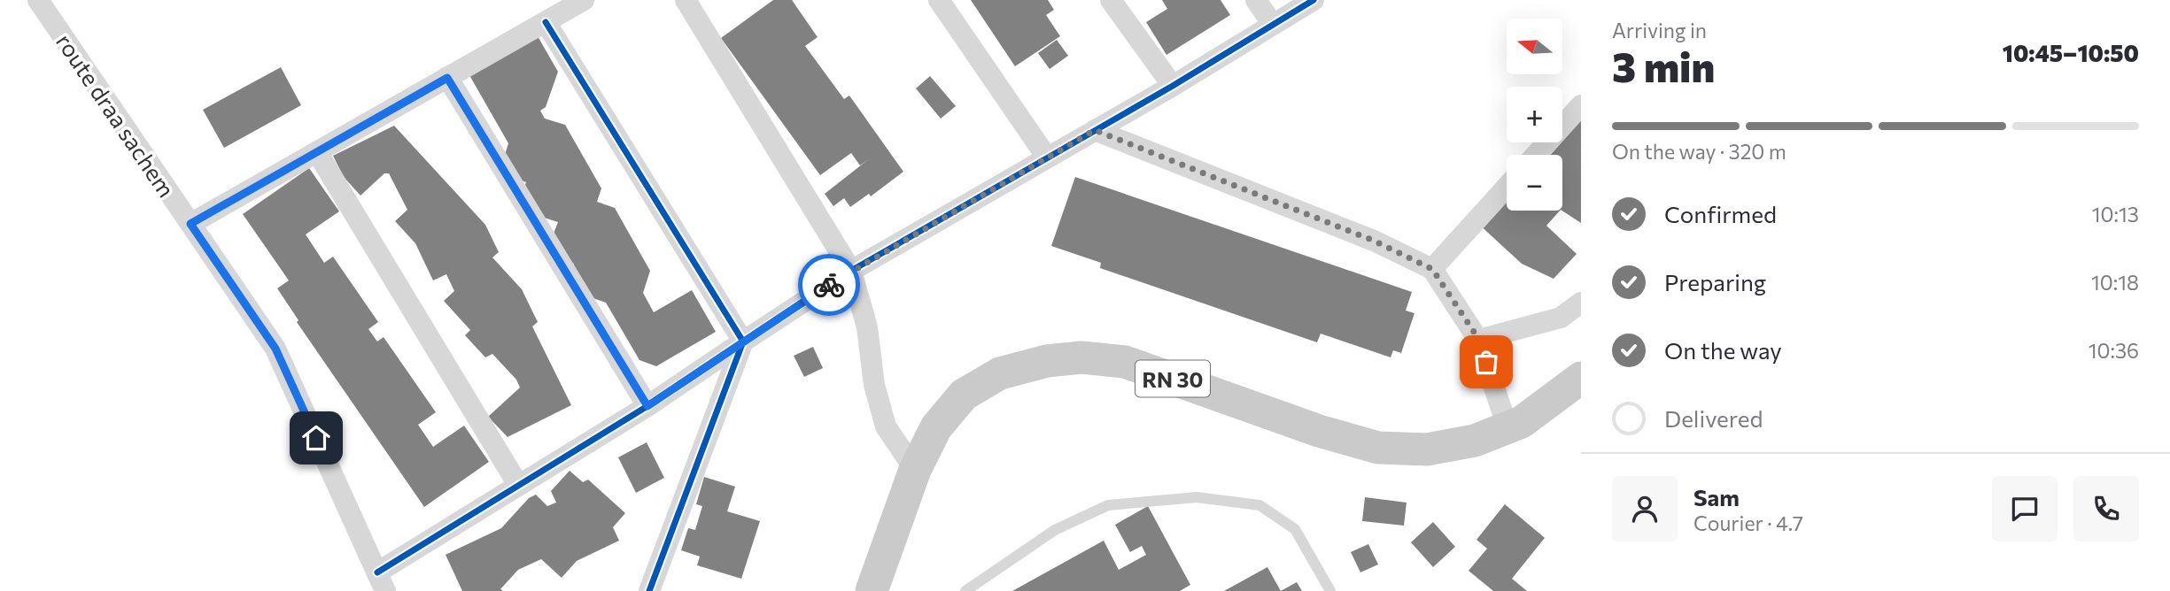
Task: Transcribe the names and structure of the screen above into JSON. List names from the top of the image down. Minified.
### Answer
{"streets":{"main road":["RN 30"],"street":["route draa sachem"]},"north":"left","page":{"heading":["3 min","Arriving in","10:45–10:50"],"panel":["Sam","Courier · 4.7"],"map_buttons":["+","−"],"bar":"On the way · 320 m","list":[["Confirmed","10:13"],["Preparing","10:18"],["On the way","10:36"],"Delivered"]}}
